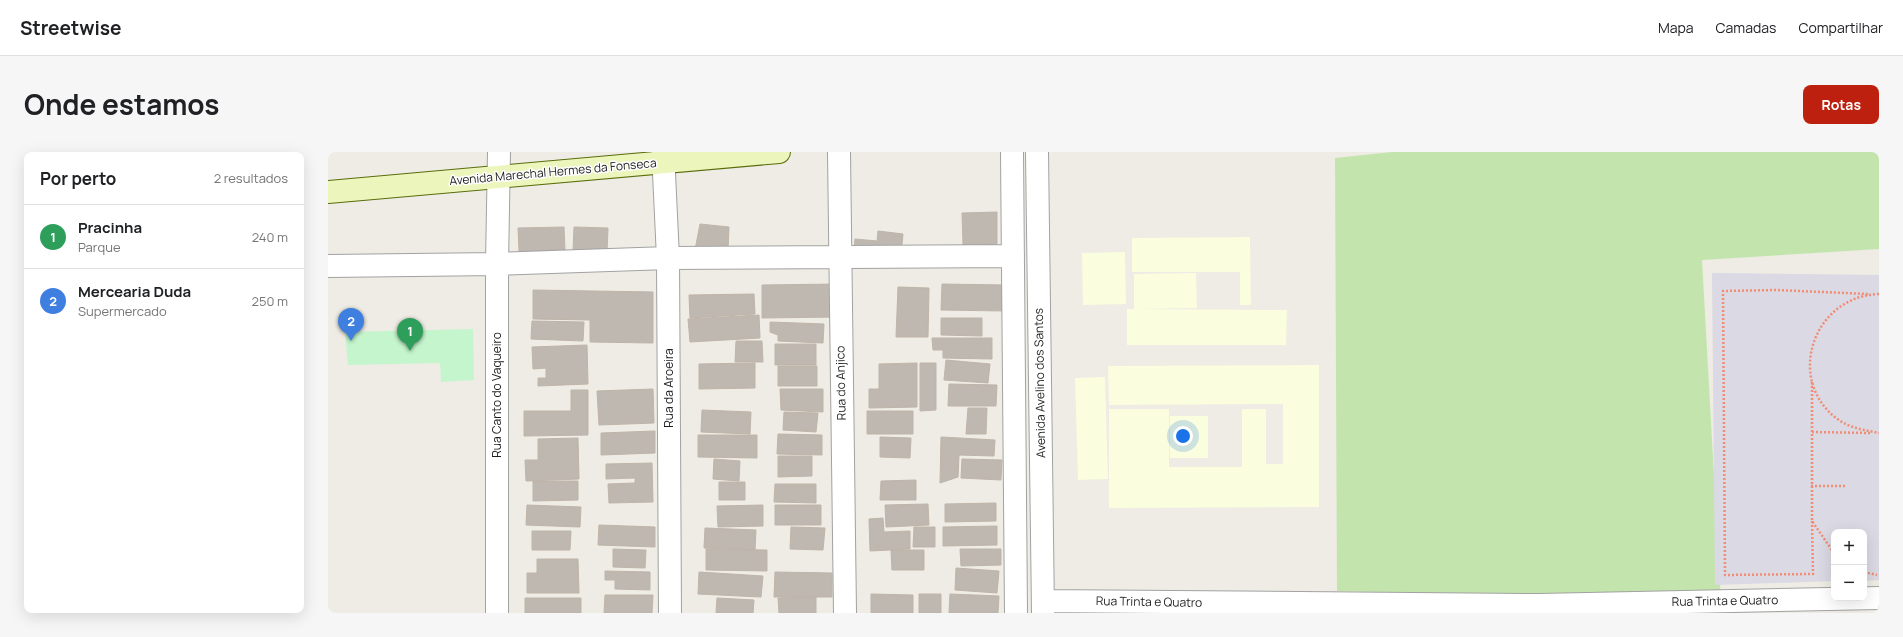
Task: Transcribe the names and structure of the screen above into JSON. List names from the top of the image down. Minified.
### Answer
{"streets":{"main road":["Avenida Marechal Hermes da Fonseca"],"street":["Rua do Anjico","Avenida Avelino dos Santos","Rua da Aroeira","Rua Canto do Vaqueiro","Rua Trinta e Quatro"]},"crossings":[["Avenida Marechal Hermes da Fonseca","Rua da Aroeira"],["Avenida Marechal Hermes da Fonseca","Rua Canto do Vaqueiro"],["Avenida Avelino dos Santos","Rua Trinta e Quatro"]],"page":{"header":"Streetwise","nav":["Mapa","Camadas","Compartilhar"],"title":"Onde estamos","buttons":"Rotas","heading":["Por perto","2 resultados"],"list":[{"mark":"1","name":"Pracinha","note":"Parque","value":"240 m"},{"mark":"2","name":"Mercearia Duda","note":"Supermercado","value":"250 m"}],"pins":["2","1"],"map_buttons":["+","−"]}}
